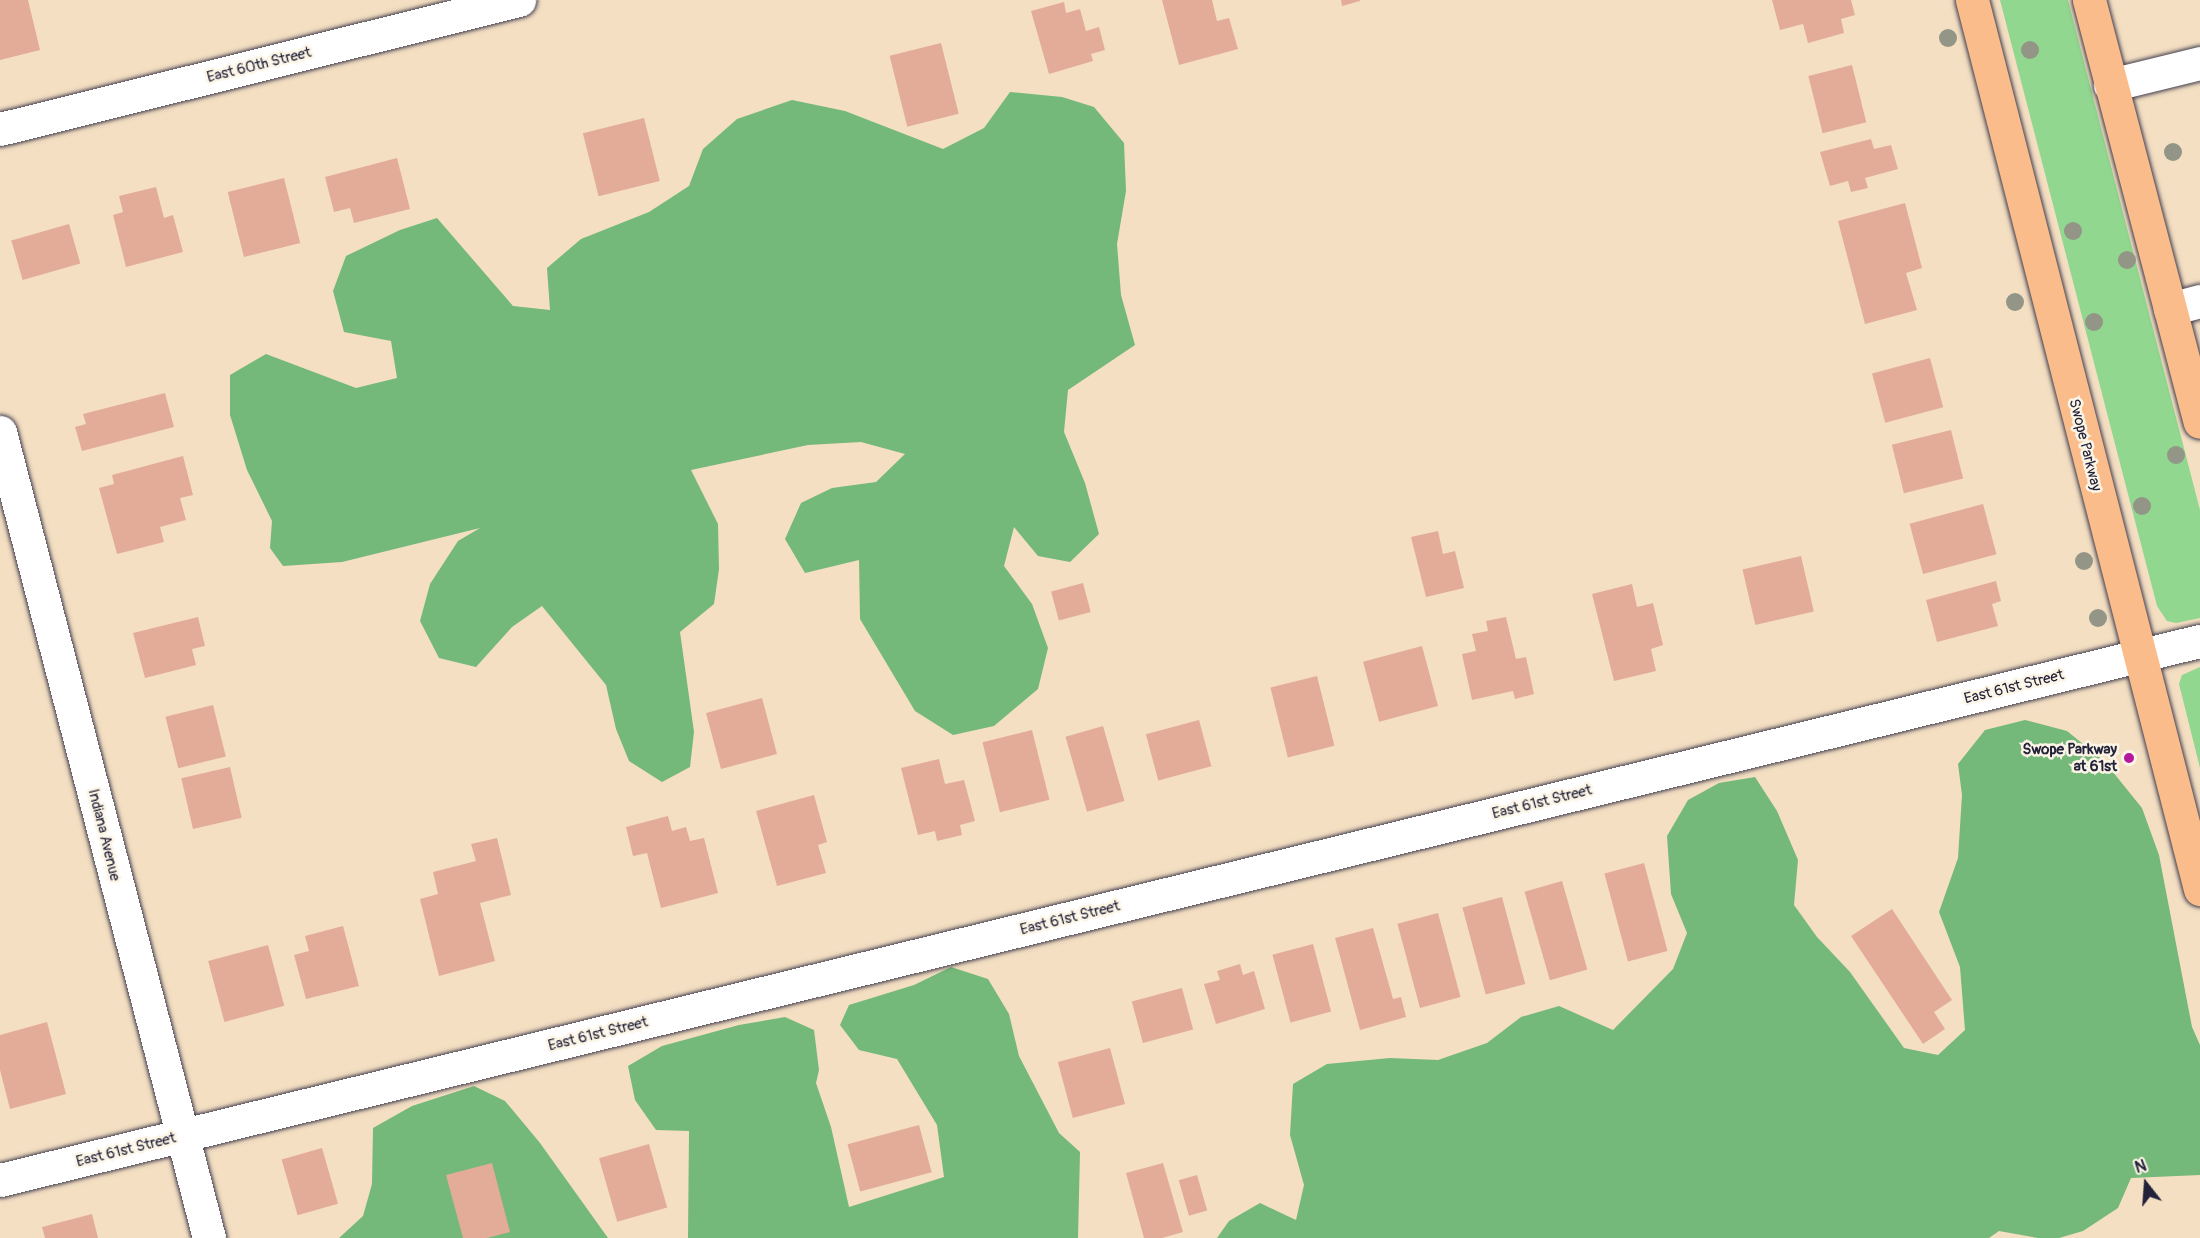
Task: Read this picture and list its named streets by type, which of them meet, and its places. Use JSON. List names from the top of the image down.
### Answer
{
  "streets": {
    "main road": ["Swope Parkway"],
    "street": ["East 60th Street", "East 61st Street", "Indiana Avenue"]
  },
  "crossings": [
    ["Swope Parkway", "East 61st Street"],
    ["East 61st Street", "Indiana Avenue"]
  ],
  "places": ["Swope Parkway at 61st"],
  "north": "top"
}
